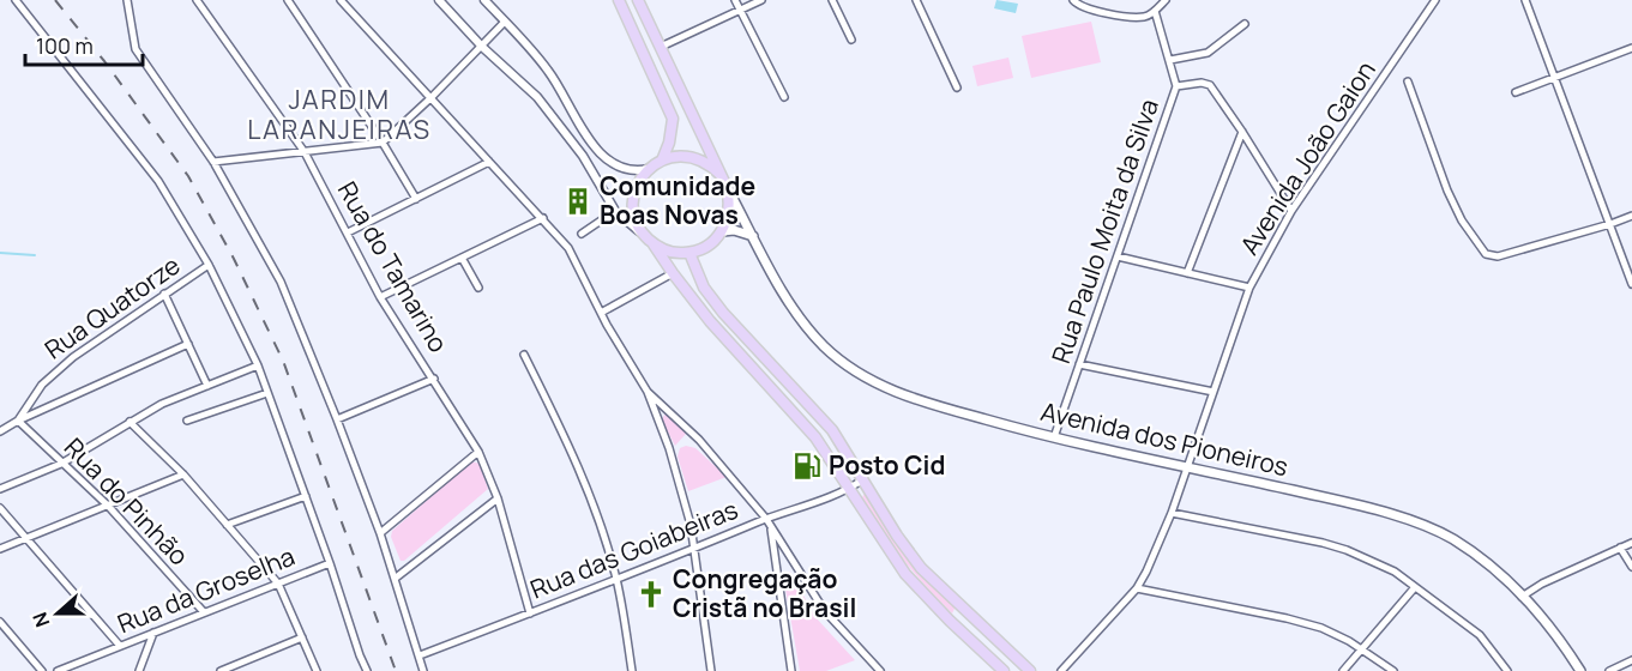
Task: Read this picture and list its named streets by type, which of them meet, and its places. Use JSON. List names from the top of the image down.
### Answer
{
  "streets": {
    "main road": ["Avenida dos Pioneiros"],
    "street": [
      "Avenida João Gaion",
      "Rua Paulo Moita da Silva",
      "Rua do Tamarino",
      "Rua Quatorze",
      "Rua do Pinhão",
      "Rua das Goiabeiras",
      "Rua da Groselha"
    ]
  },
  "crossings": [
    ["Avenida João Gaion", "Avenida dos Pioneiros"],
    ["Rua Paulo Moita da Silva", "Avenida dos Pioneiros"],
    ["Rua do Tamarino", "Rua das Goiabeiras"],
    ["Rua Quatorze", "Rua do Pinhão"],
    ["Rua do Pinhão", "Rua da Groselha"]
  ],
  "districts": ["JARDIM LARANJEIRAS"],
  "places": {
    "building": ["Comunidade Boas Novas"],
    "fuel station": ["Posto Cid"],
    "church": ["Congregação Cristã no Brasil"]
  },
  "scale_bar": "100 m",
  "north": "left"
}
